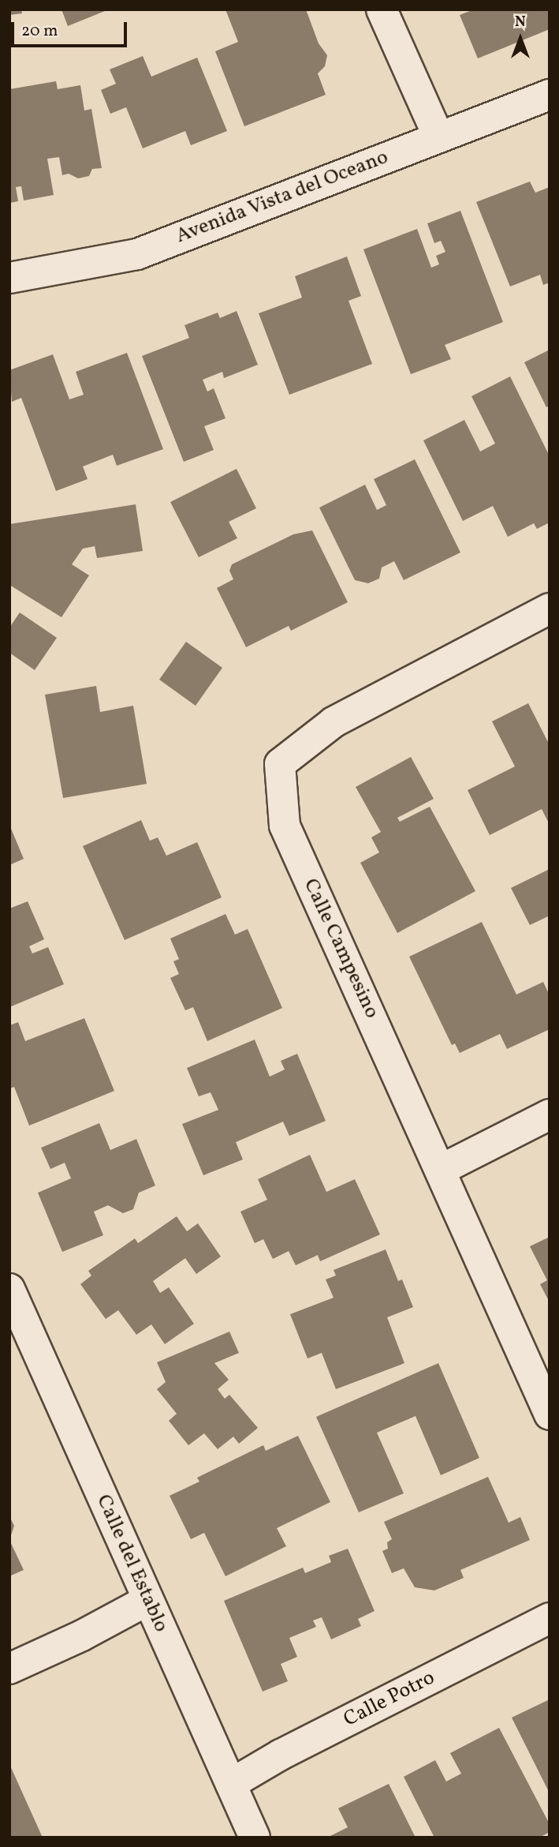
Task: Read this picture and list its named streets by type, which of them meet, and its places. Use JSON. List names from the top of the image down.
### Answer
{
  "streets": {
    "street": [
      "Avenida Vista del Oceano",
      "Calle Campesino",
      "Calle del Establo",
      "Calle Potro"
    ]
  },
  "crossings": [
    ["Calle del Establo", "Calle Potro"]
  ],
  "scale_bar": "20 m",
  "north": "top"
}
